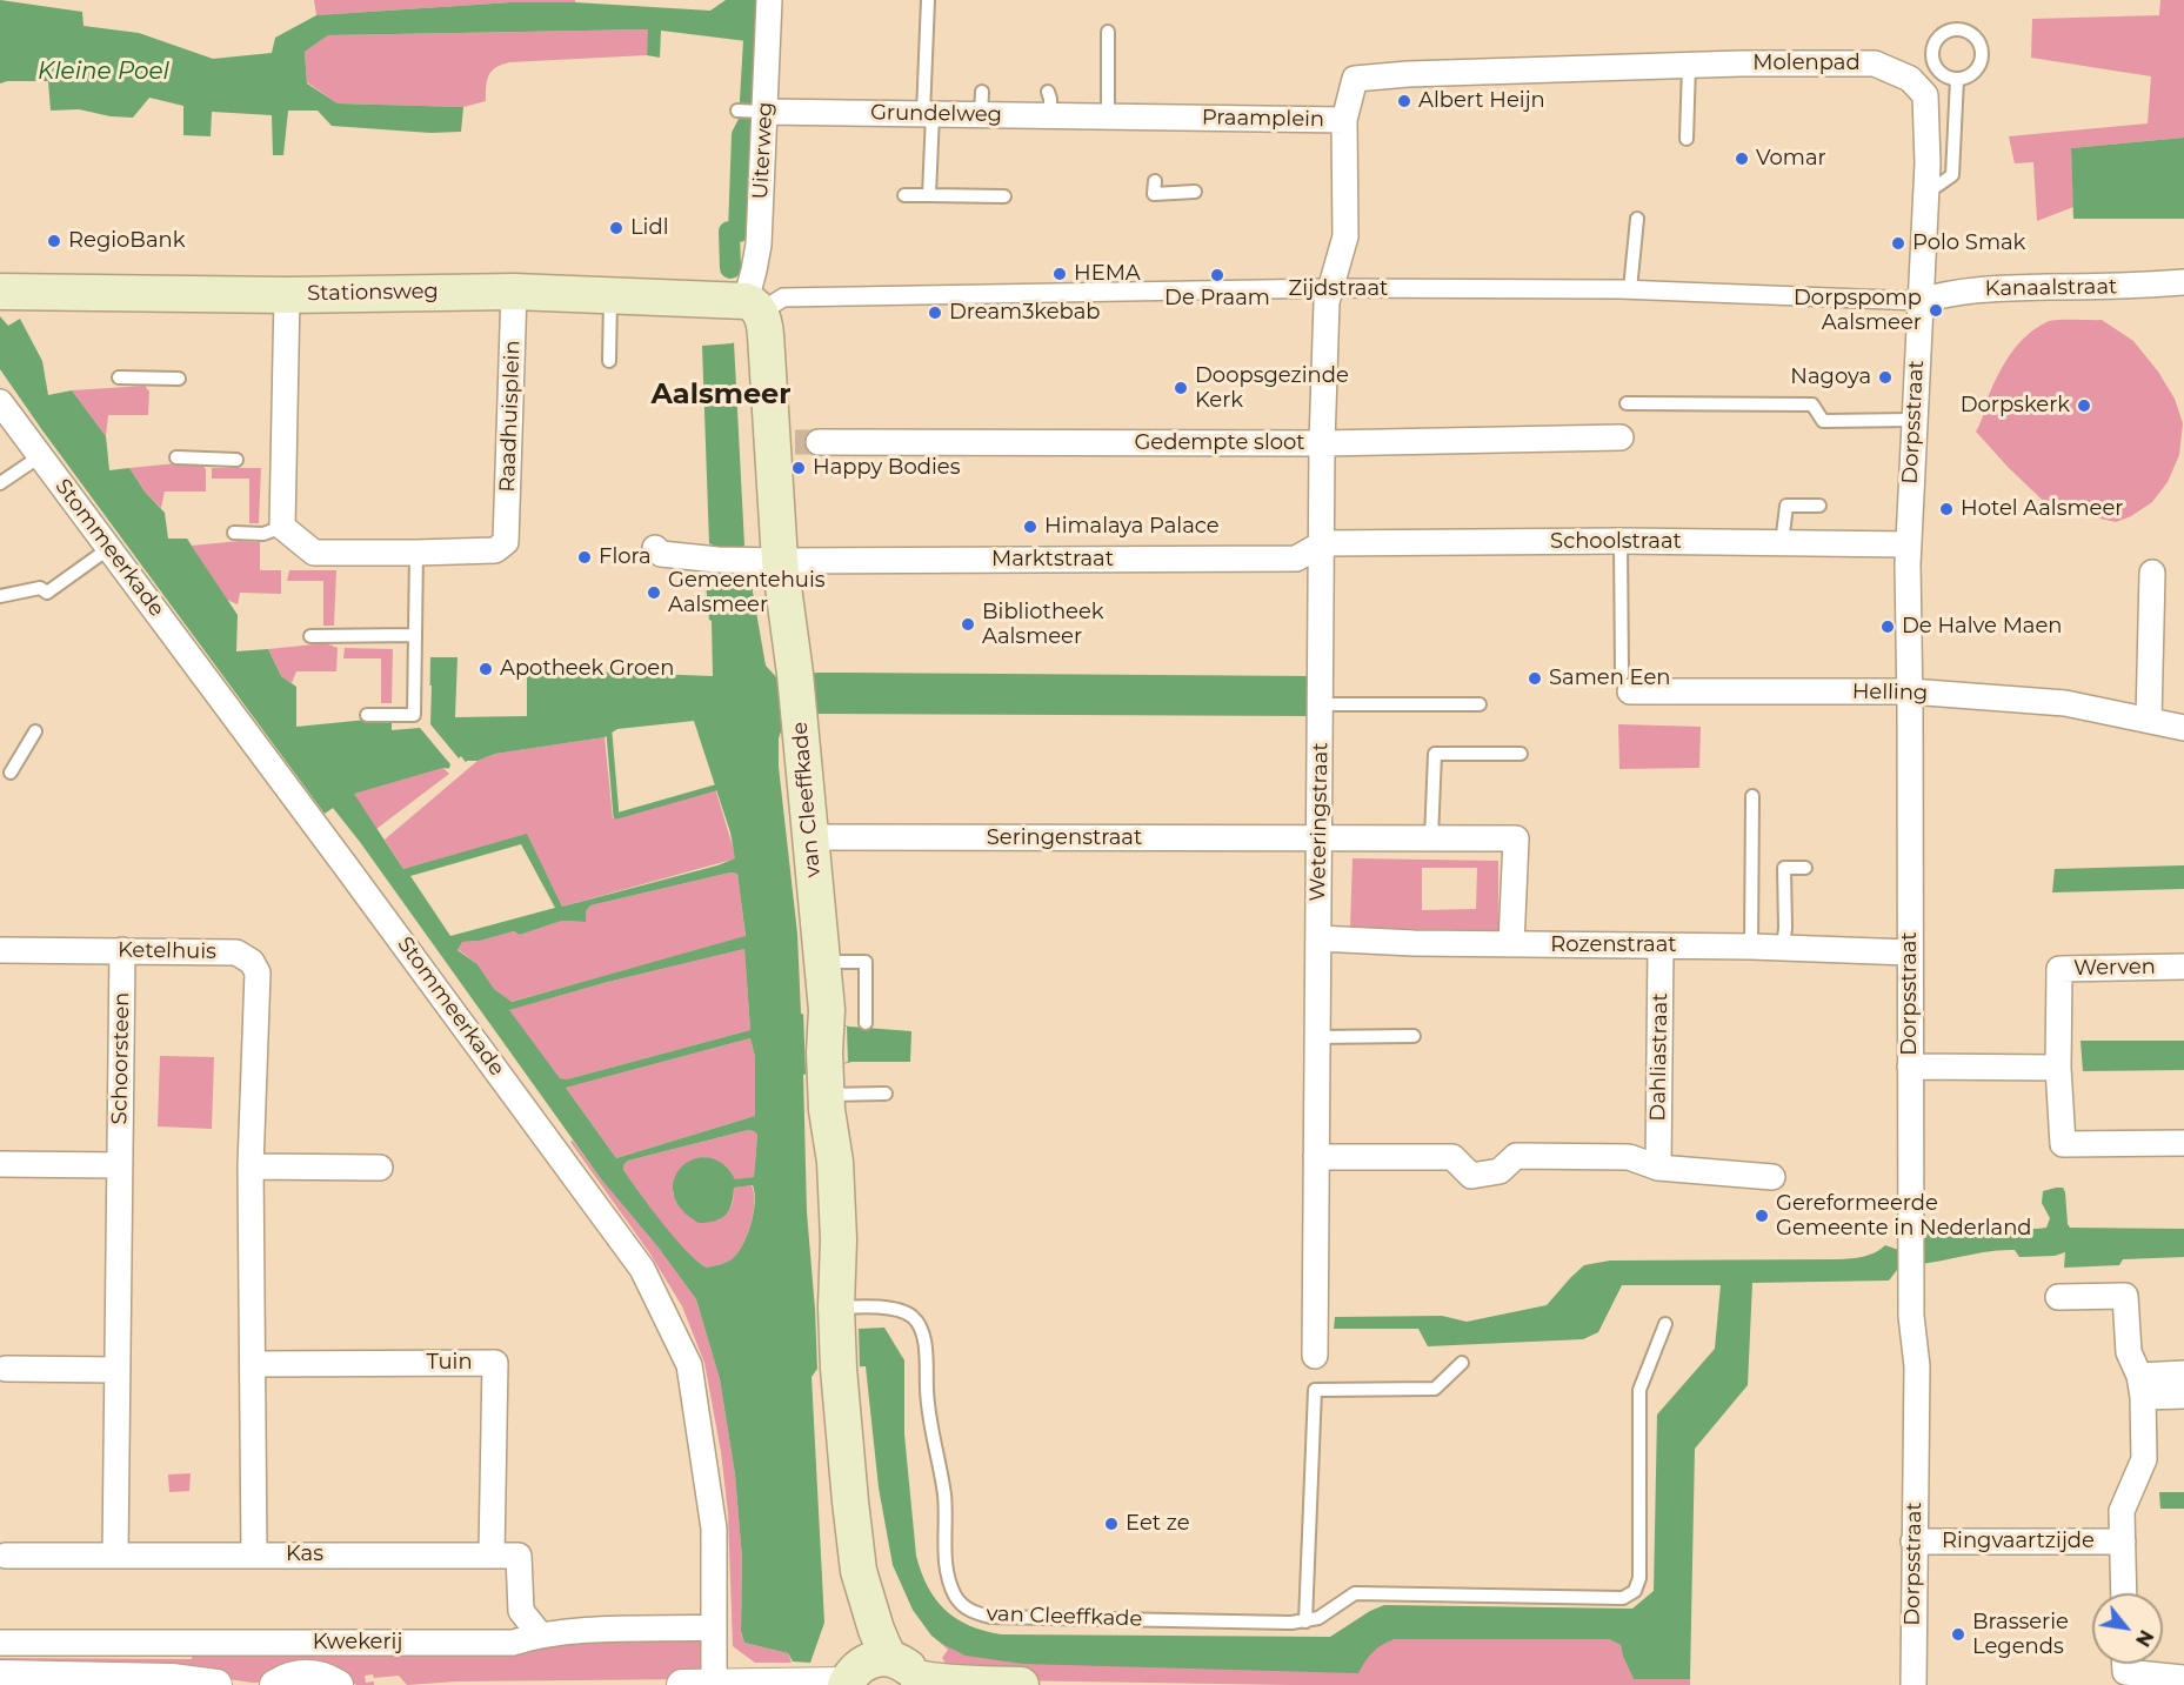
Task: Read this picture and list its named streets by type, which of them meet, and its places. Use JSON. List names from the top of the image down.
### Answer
{
  "streets": {
    "main road": ["Stationsweg", "van Cleeffkade"],
    "street": [
      "Molenpad",
      "Grundelweg",
      "Praamplein",
      "Uiterweg",
      "Kanaalstraat",
      "Zijdstraat",
      "Raadhuisplein",
      "Dorpsstraat",
      "Gedempte sloot",
      "Schoolstraat",
      "Stommeerkade",
      "Marktstraat",
      "Helling",
      "Weteringstraat",
      "Seringenstraat",
      "Rozenstraat",
      "Ketelhuis",
      "Werven",
      "Dahliastraat",
      "Schoorsteen",
      "Tuin",
      "Ringvaartzijde",
      "Kas",
      "Kwekerij"
    ]
  },
  "crossings": [
    ["Molenpad", "Praamplein"],
    ["Molenpad", "Kanaalstraat"],
    ["Molenpad", "Zijdstraat"],
    ["Molenpad", "Dorpsstraat"],
    ["Grundelweg", "Praamplein"],
    ["Grundelweg", "Uiterweg"],
    ["Praamplein", "Weteringstraat"],
    ["Uiterweg", "Zijdstraat"],
    ["Uiterweg", "Stationsweg"],
    ["Uiterweg", "van Cleeffkade"],
    ["Kanaalstraat", "Zijdstraat"],
    ["Kanaalstraat", "Dorpsstraat"],
    ["Zijdstraat", "Stationsweg"],
    ["Zijdstraat", "Dorpsstraat"],
    ["Zijdstraat", "van Cleeffkade"],
    ["Zijdstraat", "Weteringstraat"],
    ["Stationsweg", "Raadhuisplein"],
    ["Stationsweg", "van Cleeffkade"],
    ["Dorpsstraat", "Schoolstraat"],
    ["Dorpsstraat", "Helling"],
    ["Dorpsstraat", "Rozenstraat"],
    ["Dorpsstraat", "Ringvaartzijde"],
    ["Gedempte sloot", "van Cleeffkade"],
    ["Gedempte sloot", "Weteringstraat"],
    ["Schoolstraat", "Marktstraat"],
    ["Schoolstraat", "Weteringstraat"],
    ["Stommeerkade", "Kwekerij"],
    ["Marktstraat", "van Cleeffkade"],
    ["Marktstraat", "Weteringstraat"],
    ["van Cleeffkade", "Seringenstraat"],
    ["Weteringstraat", "Seringenstraat"],
    ["Weteringstraat", "Rozenstraat"],
    ["Seringenstraat", "Rozenstraat"],
    ["Rozenstraat", "Dahliastraat"],
    ["Ketelhuis", "Schoorsteen"],
    ["Ketelhuis", "Tuin"],
    ["Ketelhuis", "Kas"],
    ["Schoorsteen", "Kas"],
    ["Tuin", "Kas"],
    ["Kas", "Kwekerij"]
  ],
  "districts": ["Aalsmeer"],
  "water": ["Kleine Poel"],
  "places": [
    "Albert Heijn",
    "Vomar",
    "Lidl",
    "RegioBank",
    "Polo Smak",
    "HEMA",
    "De Praam",
    "Dorpspomp Aalsmeer",
    "Dream3kebab",
    "Nagoya",
    "Doopsgezinde Kerk",
    "Dorpskerk",
    "Happy Bodies",
    "Hotel Aalsmeer",
    "Himalaya Palace",
    "Flora",
    "Gemeentehuis Aalsmeer",
    "Bibliotheek Aalsmeer",
    "De Halve Maen",
    "Apotheek Groen",
    "Samen Een",
    "Gereformeerde Gemeente in Nederland",
    "Eet ze",
    "Brasserie Legends"
  ],
  "north": "bottom right"
}
